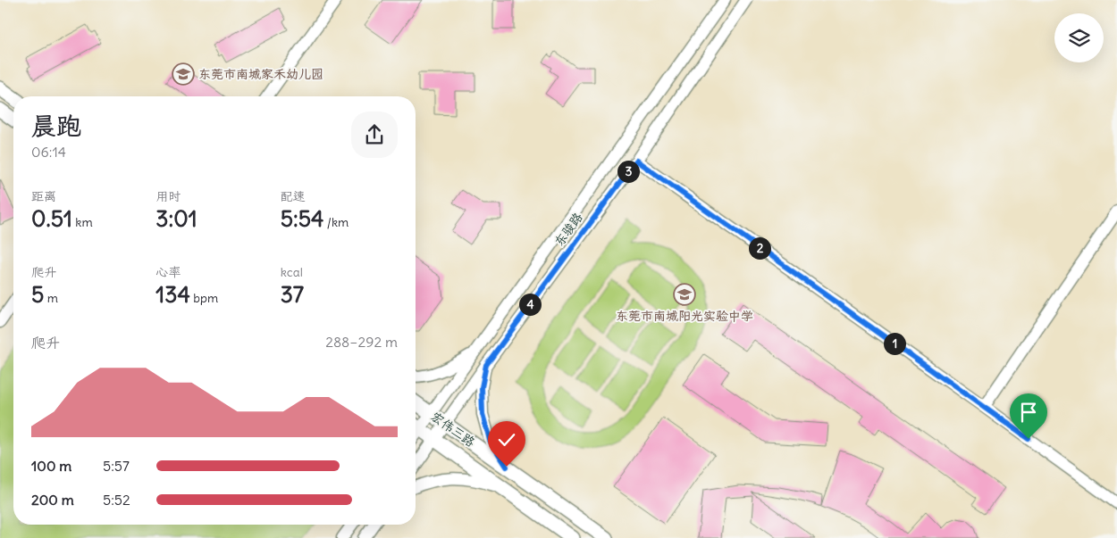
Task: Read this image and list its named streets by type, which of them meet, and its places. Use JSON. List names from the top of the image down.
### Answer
{
  "streets": {
    "main road": ["宏伟三路"],
    "street": ["东骏路"]
  },
  "crossings": [
    ["东骏路", "宏伟三路"]
  ],
  "places": {
    "school or university": ["东莞市南城家禾幼儿园", "东莞市南城阳光实验中学"]
  },
  "page": {
    "heading": ["晨跑", "06:14"],
    "pins": [
      "3",
      "2",
      "4",
      "1"
    ],
    "stats": [
      ["距离", "0.51 km"],
      ["用时", "3:01"],
      ["配速", "5:54 /km"],
      ["爬升", "5 m"],
      ["心率", "134 bpm"],
      ["kcal", "37"]
    ],
    "chart": ["爬升", "288–292 m"],
    "list": [
      {
        "name": "100 m",
        "note": "5:57"
      },
      {
        "name": "200 m",
        "note": "5:52"
      }
    ]
  }
}
